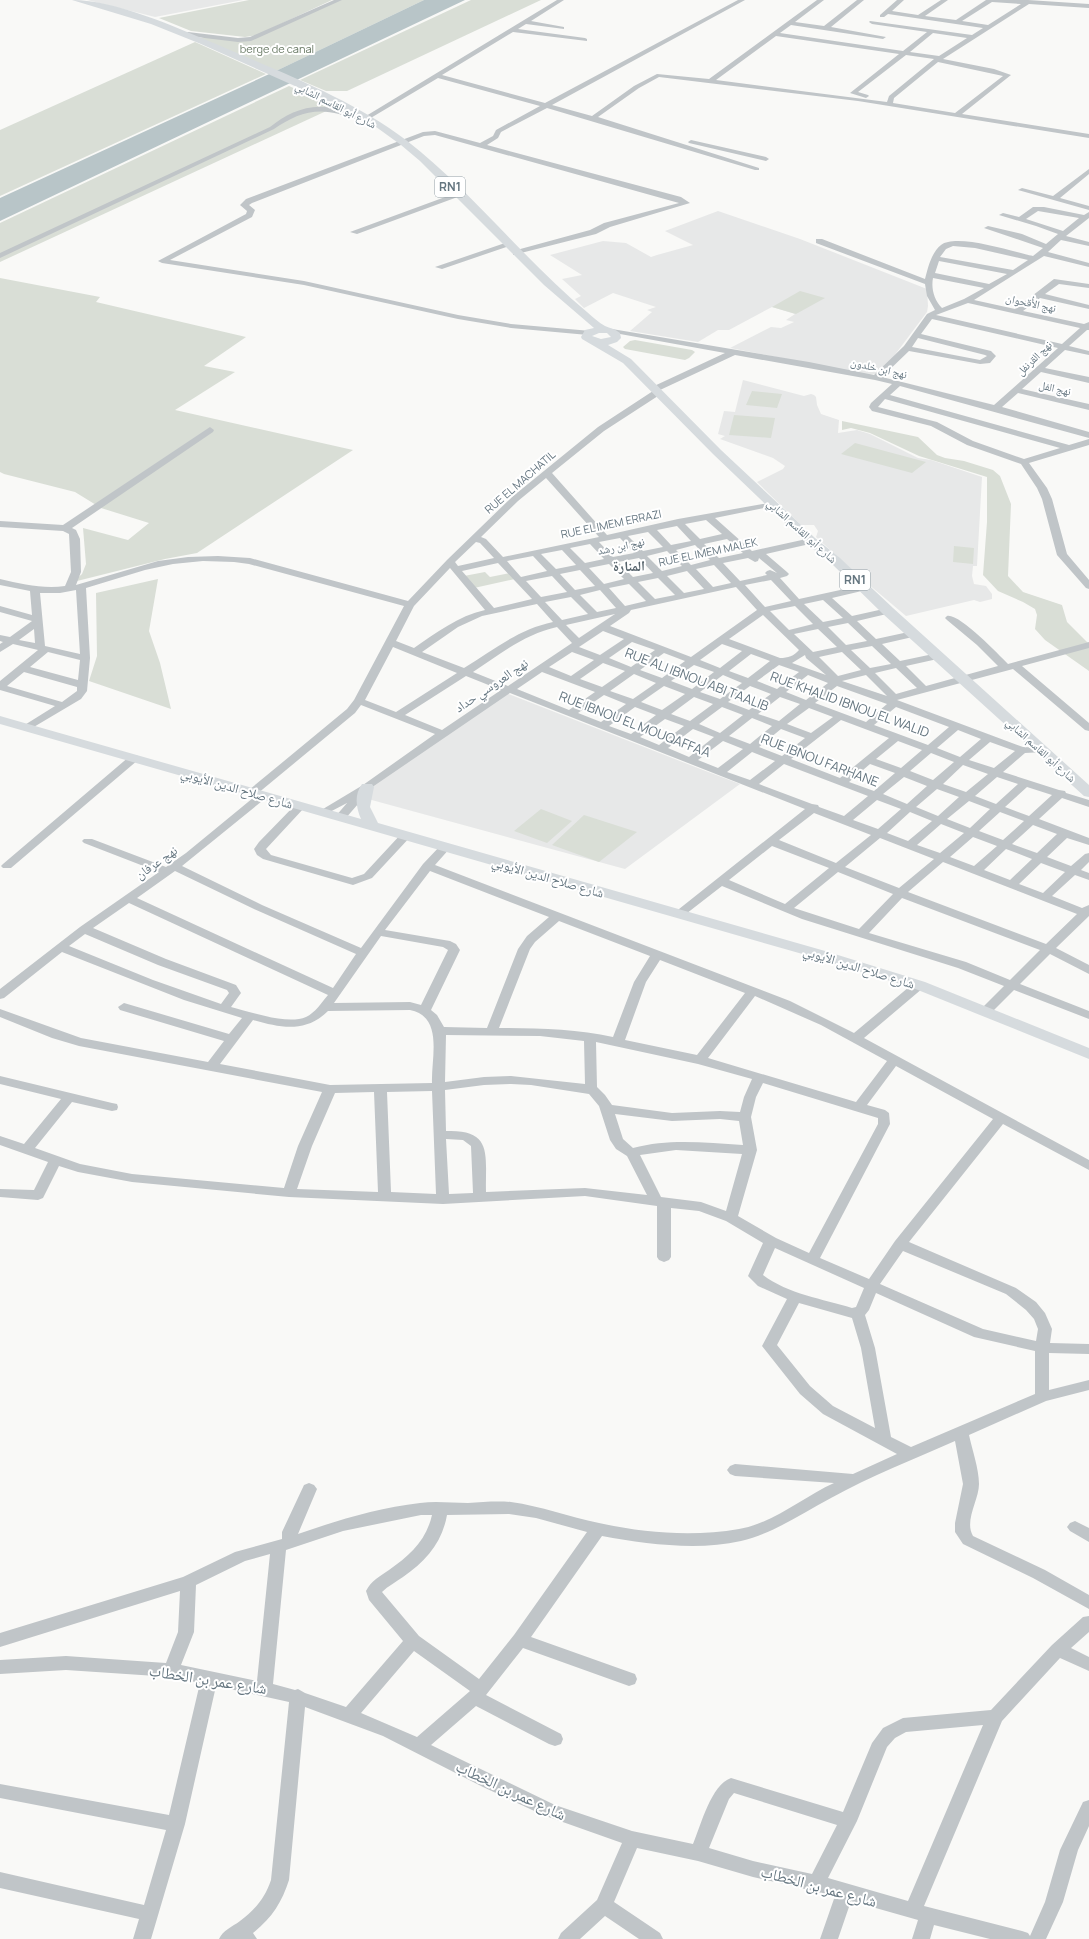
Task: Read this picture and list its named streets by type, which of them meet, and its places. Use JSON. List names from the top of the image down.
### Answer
{
  "streets": {
    "main road": ["شارع أبو القاسم الشابي", "RN1", "شارع صلاح الدين الأيوبي"],
    "street": [
      "نهج الأُقحوان",
      "نهج القرنفل",
      "نهج ابن خلدون",
      "نهج الفل",
      "RUE EL MACHATIL",
      "RUE EL IMEM ERRAZI",
      "نهج ابن رشد",
      "RUE EL IMEM MALEK",
      "RUE ALI IBNOU ABI TAALIB",
      "نهج العروسي حداد",
      "RUE KHALID IBNOU EL WALID",
      "RUE IBNOU EL MOUQAFFAA",
      "RUE IBNOU FARHANE",
      "نهج عرفان",
      "شارع عمر بن الخطاب"
    ]
  },
  "crossings": [
    ["شارع أبو القاسم الشابي", "نهج ابن خلدون"],
    ["شارع أبو القاسم الشابي", "RUE EL MACHATIL"],
    ["شارع أبو القاسم الشابي", "RUE EL IMEM ERRAZI"],
    ["شارع أبو القاسم الشابي", "RUE EL IMEM MALEK"],
    ["نهج الأُقحوان", "نهج القرنفل"],
    ["نهج القرنفل", "نهج ابن خلدون"],
    ["نهج القرنفل", "نهج الفل"],
    ["نهج ابن خلدون", "RUE EL MACHATIL"],
    ["RUE EL MACHATIL", "RUE EL IMEM ERRAZI"],
    ["RUE EL MACHATIL", "RUE IBNOU EL MOUQAFFAA"],
    ["RUE EL MACHATIL", "نهج عرفان"],
    ["RUE EL IMEM MALEK", "RUE IBNOU EL MOUQAFFAA"],
    ["RUE ALI IBNOU ABI TAALIB", "نهج العروسي حداد"],
    ["نهج العروسي حداد", "RUE KHALID IBNOU EL WALID"],
    ["نهج العروسي حداد", "RUE IBNOU EL MOUQAFFAA"],
    ["نهج العروسي حداد", "RUE IBNOU FARHANE"],
    ["شارع صلاح الدين الأيوبي", "نهج عرفان"]
  ],
  "districts": ["المنارة"],
  "parks": ["berge de canal"]
}
